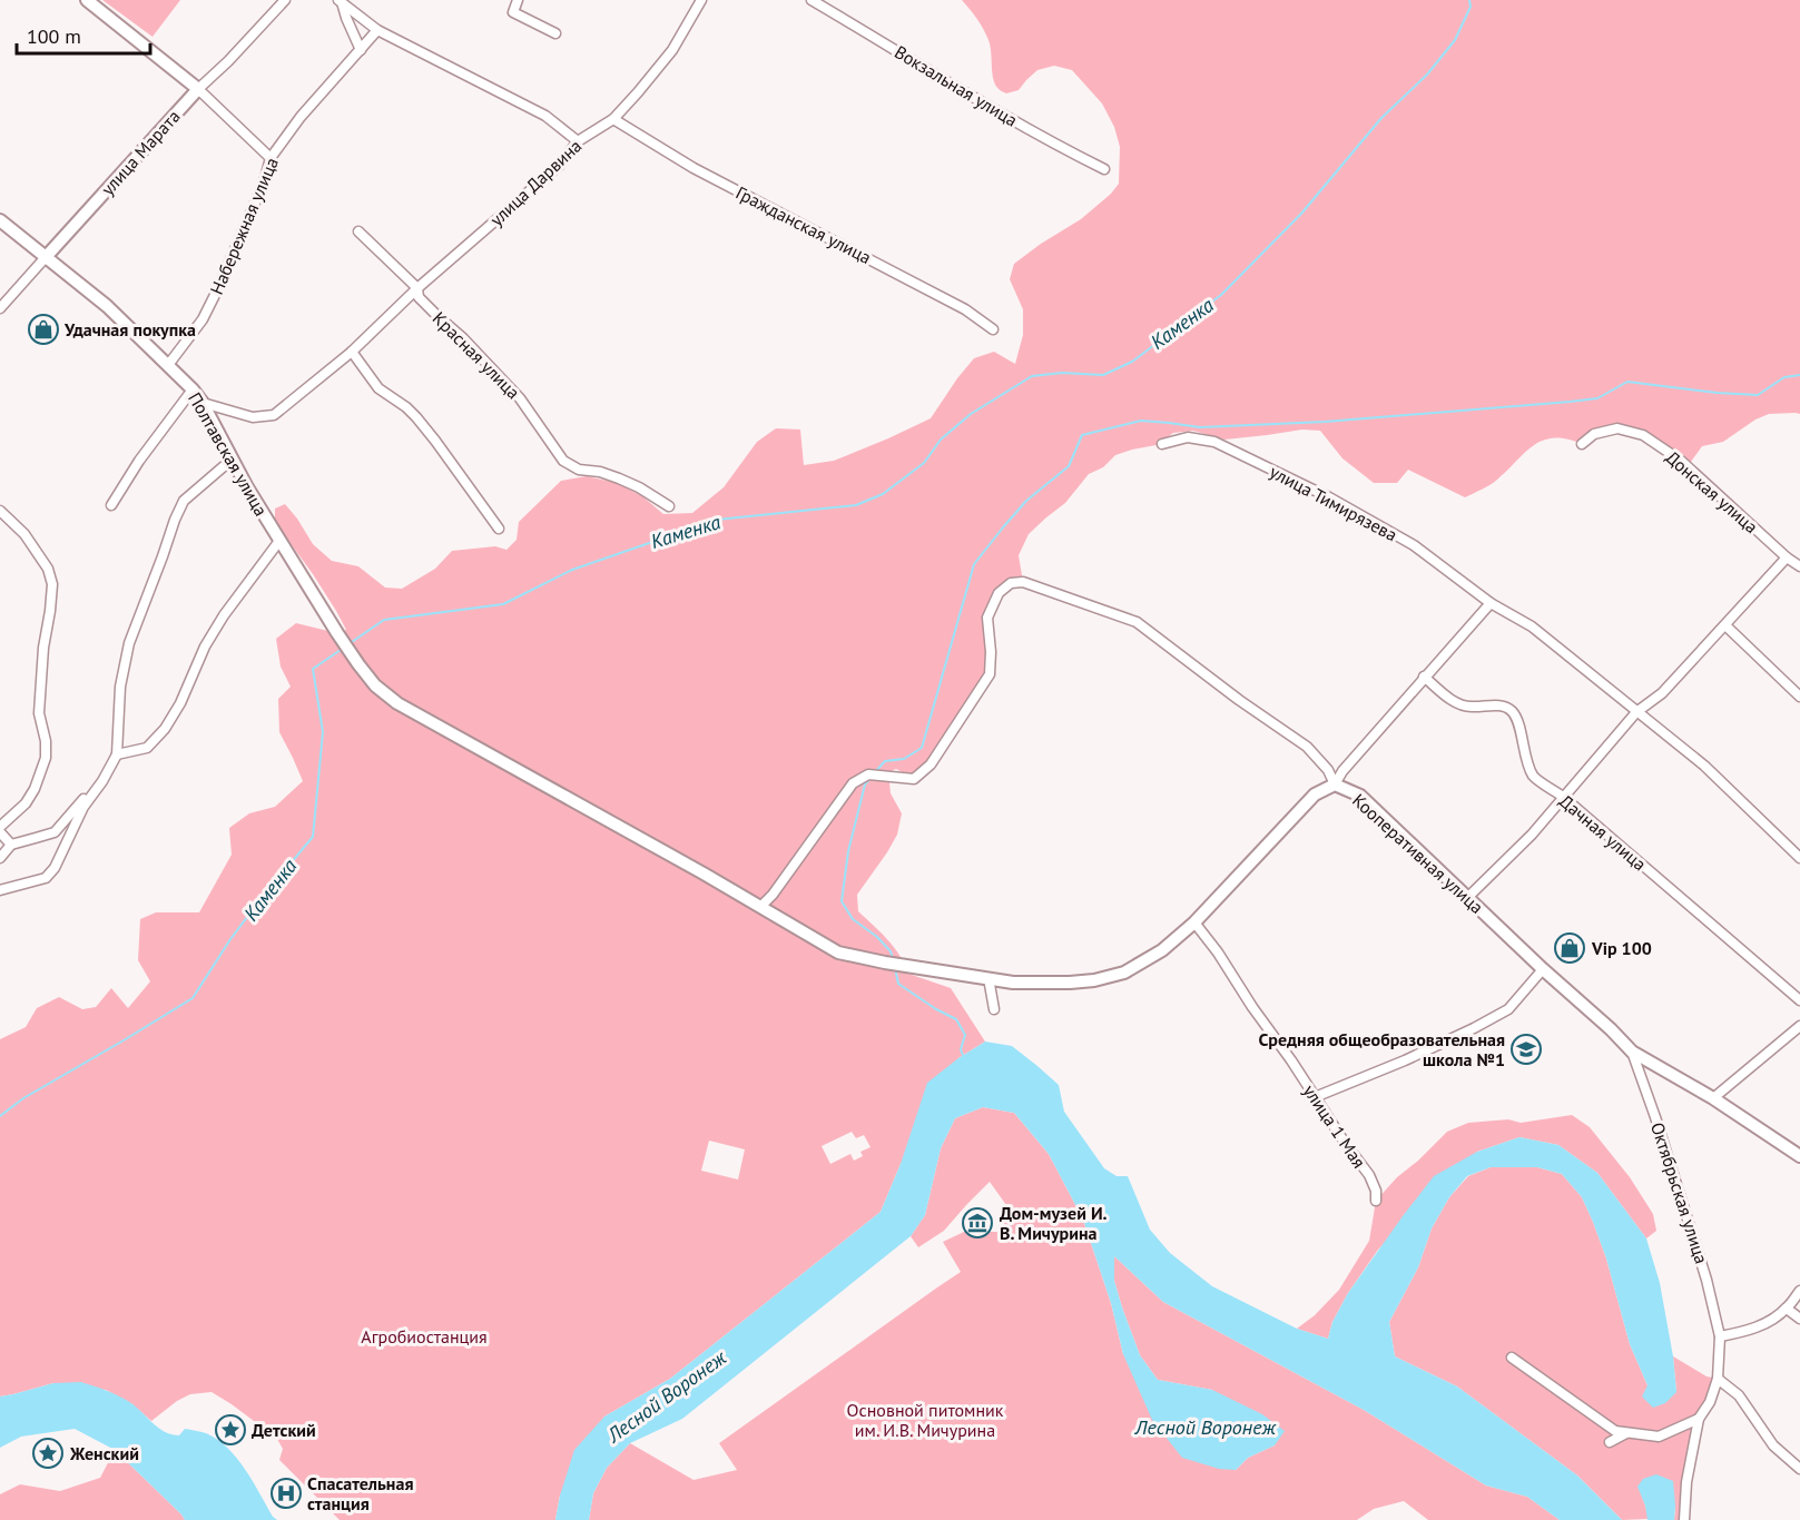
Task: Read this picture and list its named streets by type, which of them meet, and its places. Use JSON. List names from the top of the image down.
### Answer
{
  "streets": {
    "street": [
      "Вокзальная улица",
      "улица Марата",
      "улица Дарвина",
      "Гражданская улица",
      "Набережная улица",
      "Красная улица",
      "Полтавская улица",
      "Донская улица",
      "улица Тимирязева",
      "Дачная улица",
      "Кооперативная улица",
      "улица 1 Мая",
      "Октябрьская улица"
    ]
  },
  "crossings": [
    ["улица Марата", "Полтавская улица"],
    ["улица Дарвина", "Гражданская улица"],
    ["улица Дарвина", "Красная улица"],
    ["улица Дарвина", "Полтавская улица"],
    ["Набережная улица", "Полтавская улица"],
    ["Полтавская улица", "Кооперативная улица"],
    ["Кооперативная улица", "Октябрьская улица"]
  ],
  "water": ["Каменка", "Лесной Воронеж"],
  "parks": ["Агробиостанция", "Основной питомник им. И.В. Мичурина"],
  "places": {
    "shop": ["Удачная покупка", "Vip 100"],
    "school or university": ["Средняя общеобразовательная школа №1"],
    "museum": ["Дом-музей И. В. Мичурина"],
    "place": ["Детский", "Женский"],
    "hospital": ["Спасательная станция"]
  },
  "scale_bar": "100 m"
}
